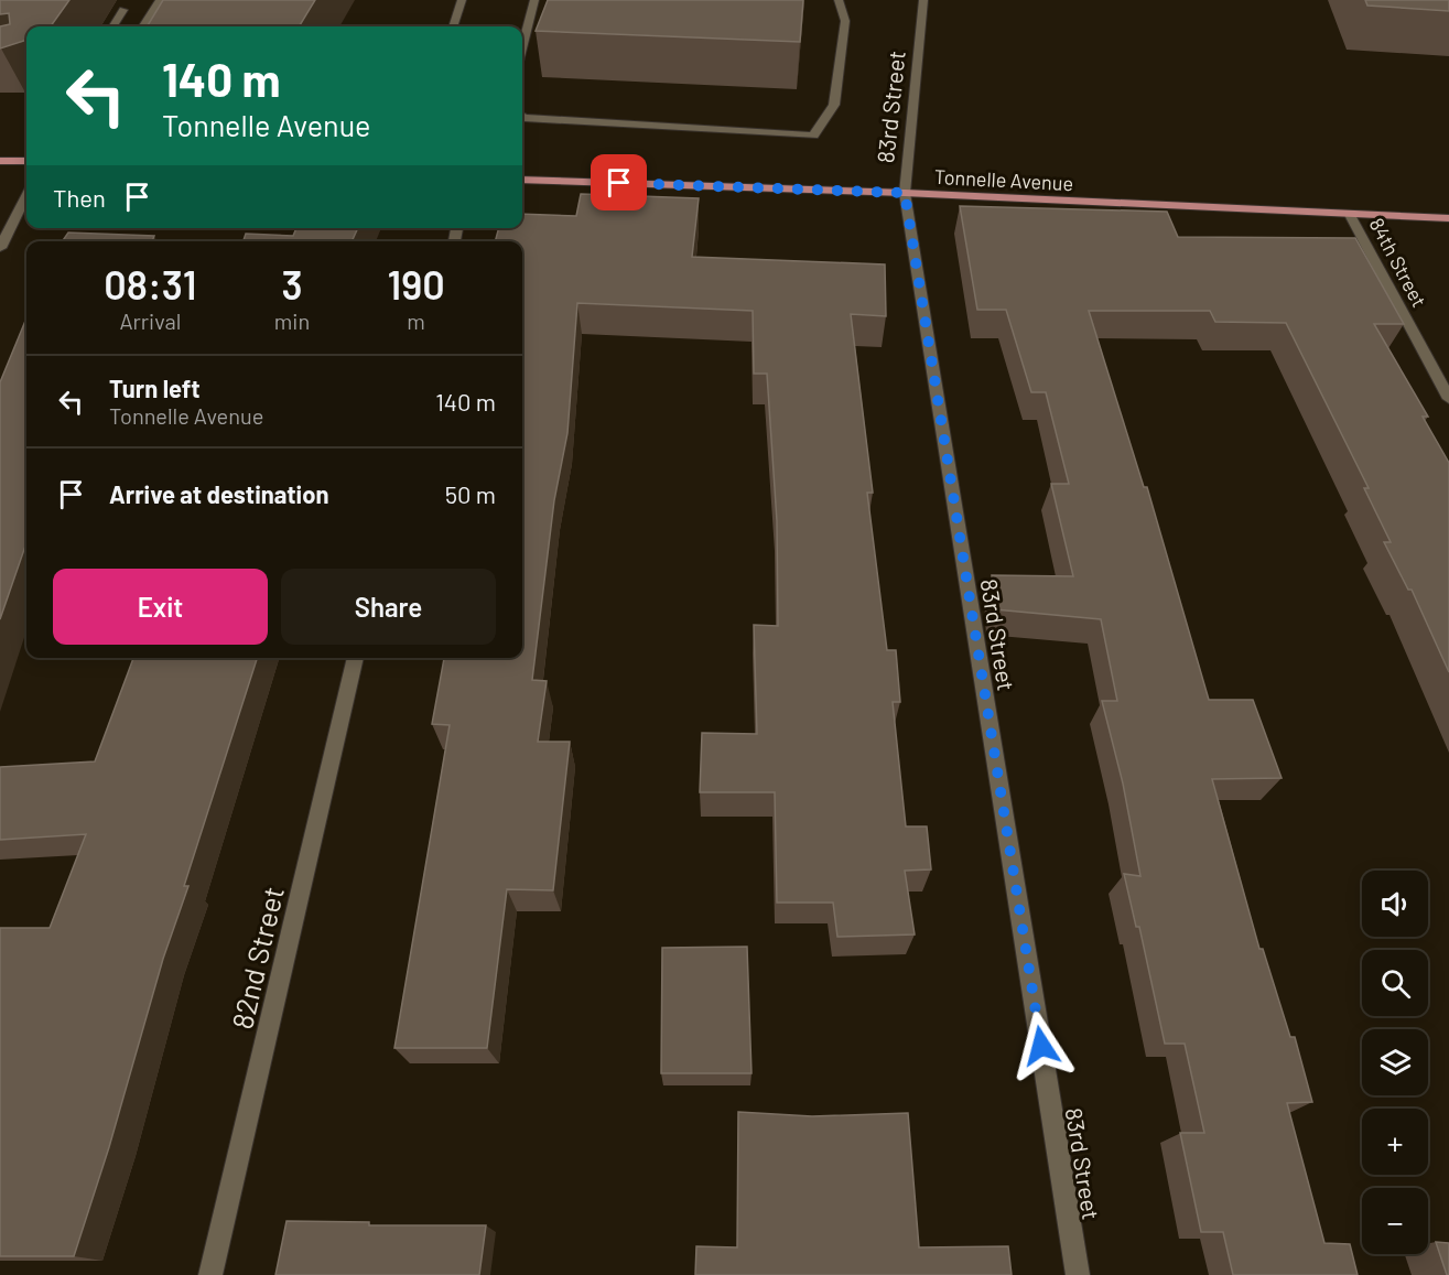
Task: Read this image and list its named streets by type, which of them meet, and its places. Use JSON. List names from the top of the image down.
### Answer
{
  "streets": {
    "main road": ["Tonnelle Avenue"],
    "street": ["83rd Street", "84th Street", "82nd Street"]
  },
  "crossings": [
    ["83rd Street", "Tonnelle Avenue"],
    ["Tonnelle Avenue", "84th Street"]
  ],
  "page": {
    "turn": ["140 m", "Tonnelle Avenue"],
    "then": "Then",
    "eta": [
      "08:31",
      "Arrival",
      "3",
      "min",
      "190",
      "m"
    ],
    "list": [
      {
        "name": "Turn left",
        "note": "Tonnelle Avenue",
        "value": "140 m"
      },
      {
        "name": "Arrive at destination",
        "value": "50 m"
      }
    ],
    "buttons": ["Exit", "Share"],
    "map_buttons": ["+", "−"]
  }
}
